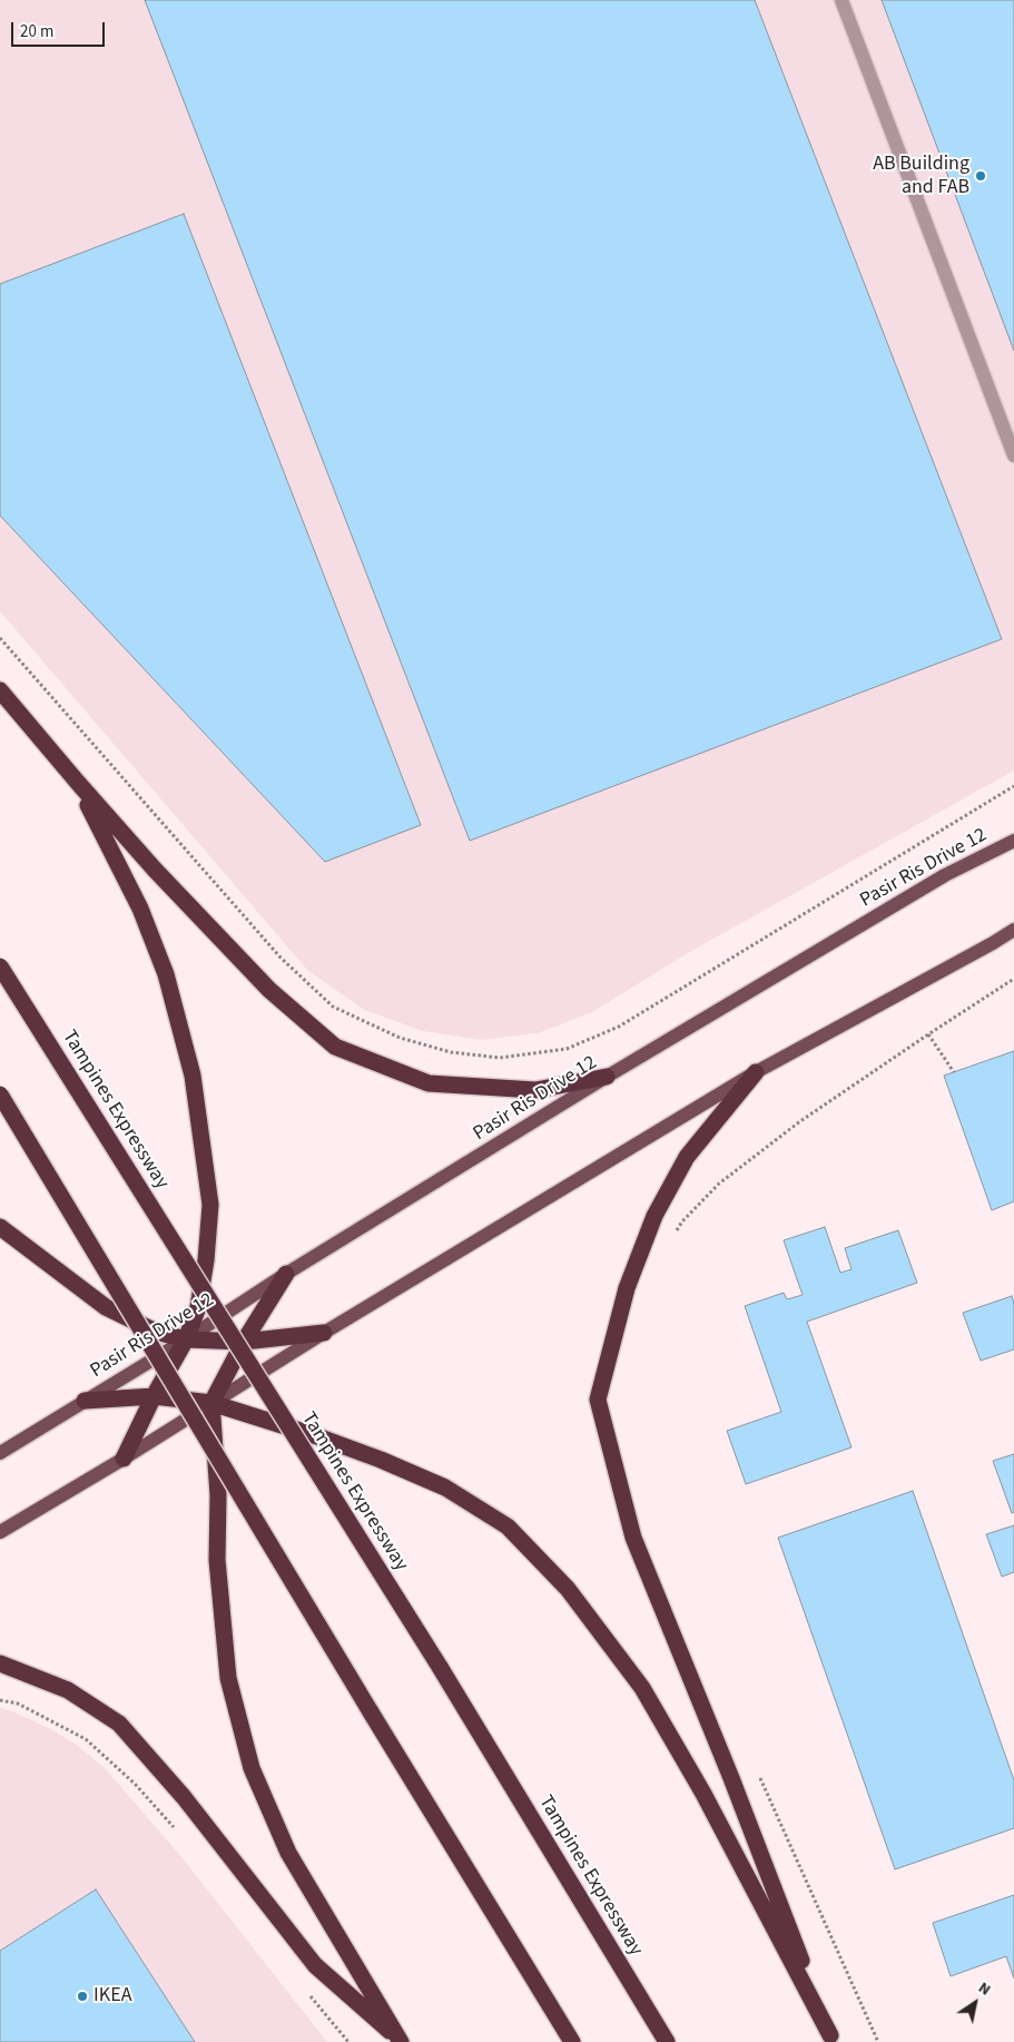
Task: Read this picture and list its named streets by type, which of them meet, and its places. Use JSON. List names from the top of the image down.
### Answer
{
  "streets": {
    "highway": ["Tampines Expressway"],
    "main road": ["Pasir Ris Drive 12"]
  },
  "places": ["AB Building and FAB", "IKEA"],
  "scale_bar": "20 m",
  "north": "top right"
}
